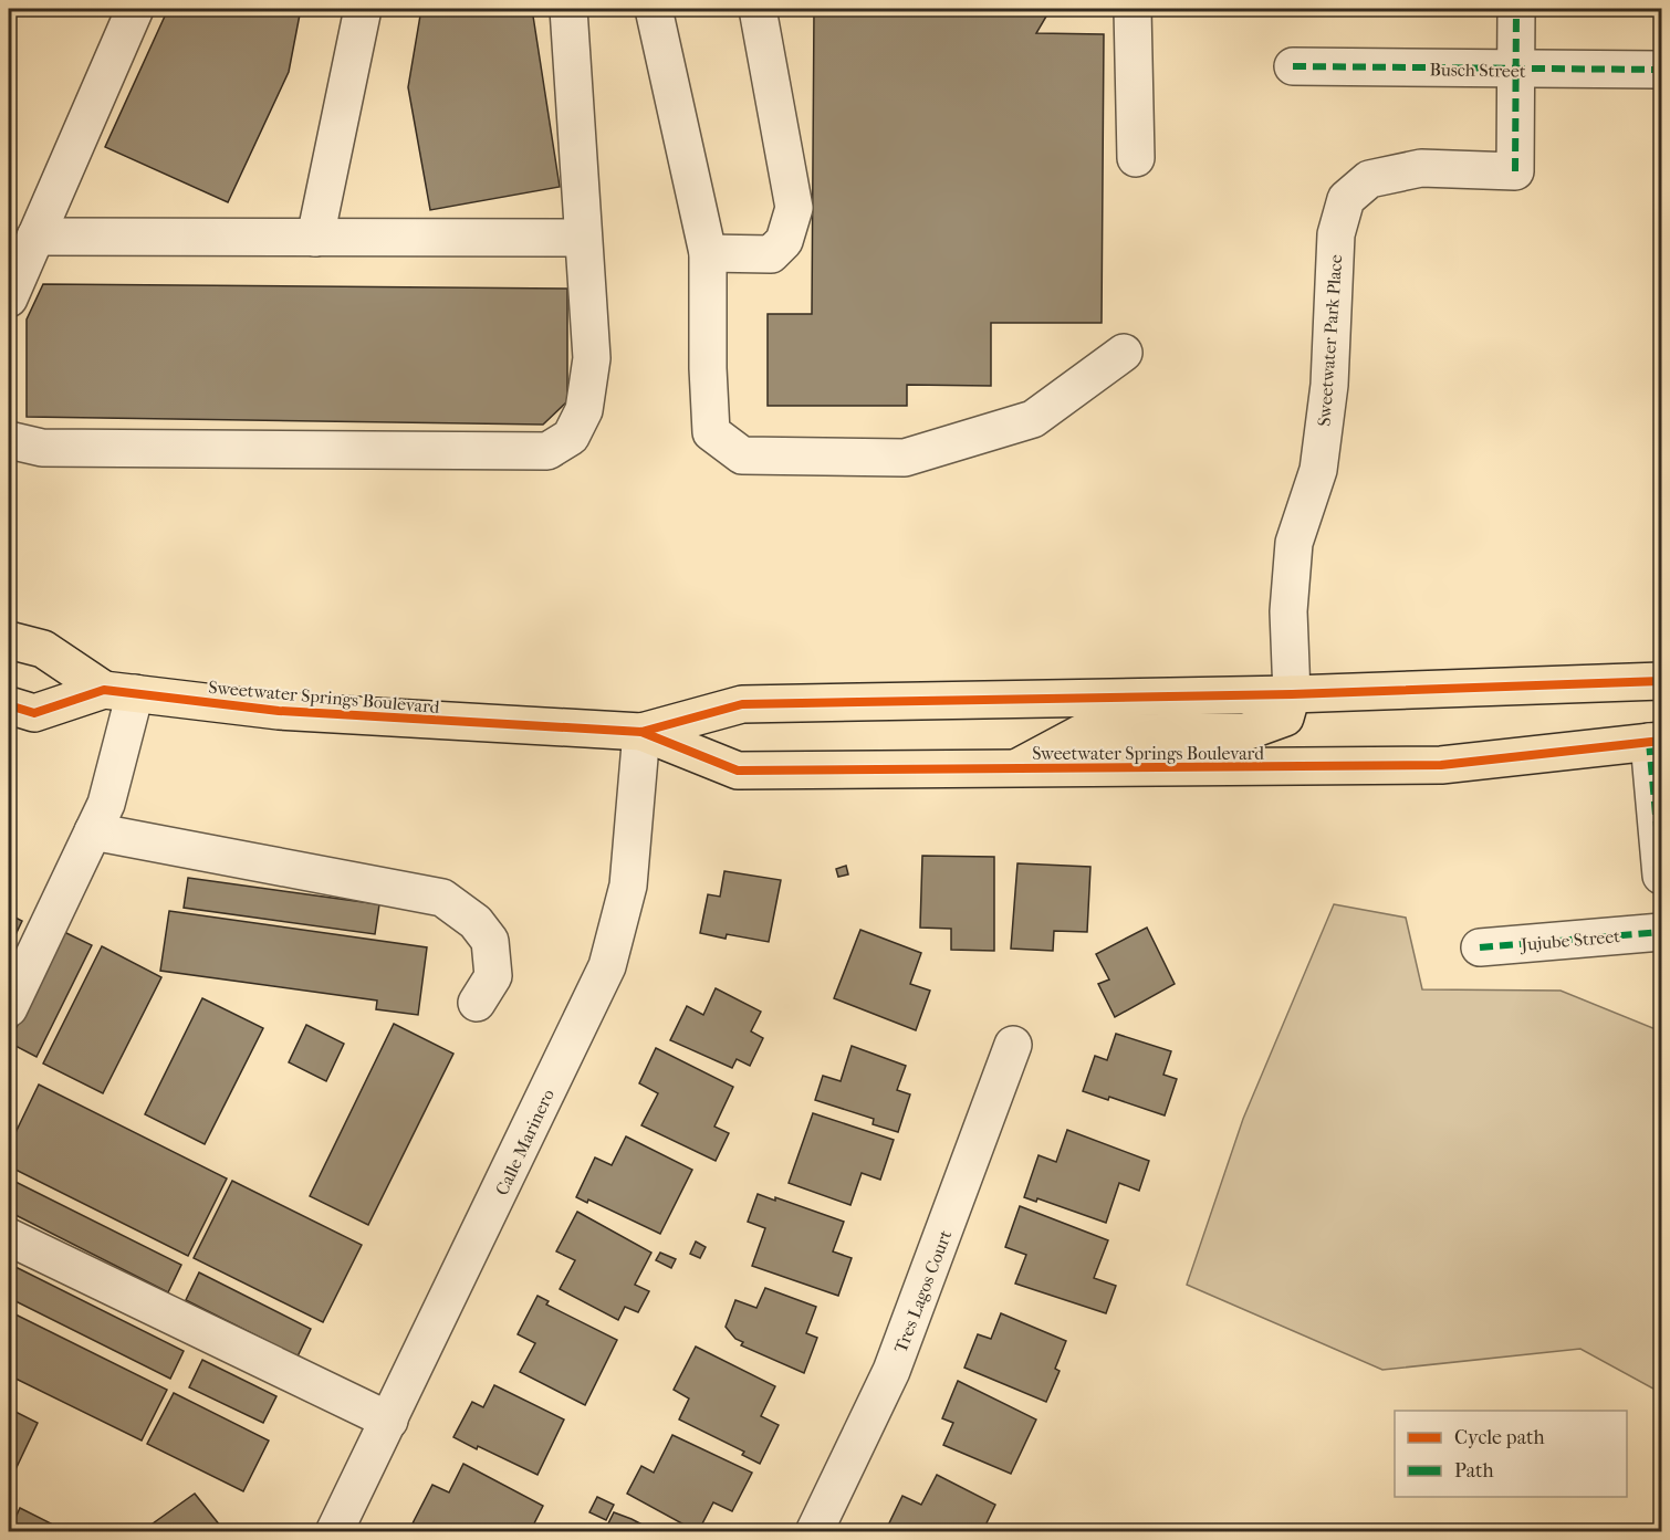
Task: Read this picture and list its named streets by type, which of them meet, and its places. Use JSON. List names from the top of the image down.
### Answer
{
  "streets": {
    "main road": ["Sweetwater Springs Boulevard"],
    "street": [
      "Busch Street",
      "Sweetwater Park Place",
      "Jujube Street",
      "Calle Marinero",
      "Tres Lagos Court"
    ]
  },
  "crossings": [
    ["Busch Street", "Sweetwater Park Place"],
    ["Sweetwater Park Place", "Sweetwater Springs Boulevard"],
    ["Sweetwater Springs Boulevard", "Calle Marinero"]
  ],
  "legend": ["Cycle path", "Path"]
}
